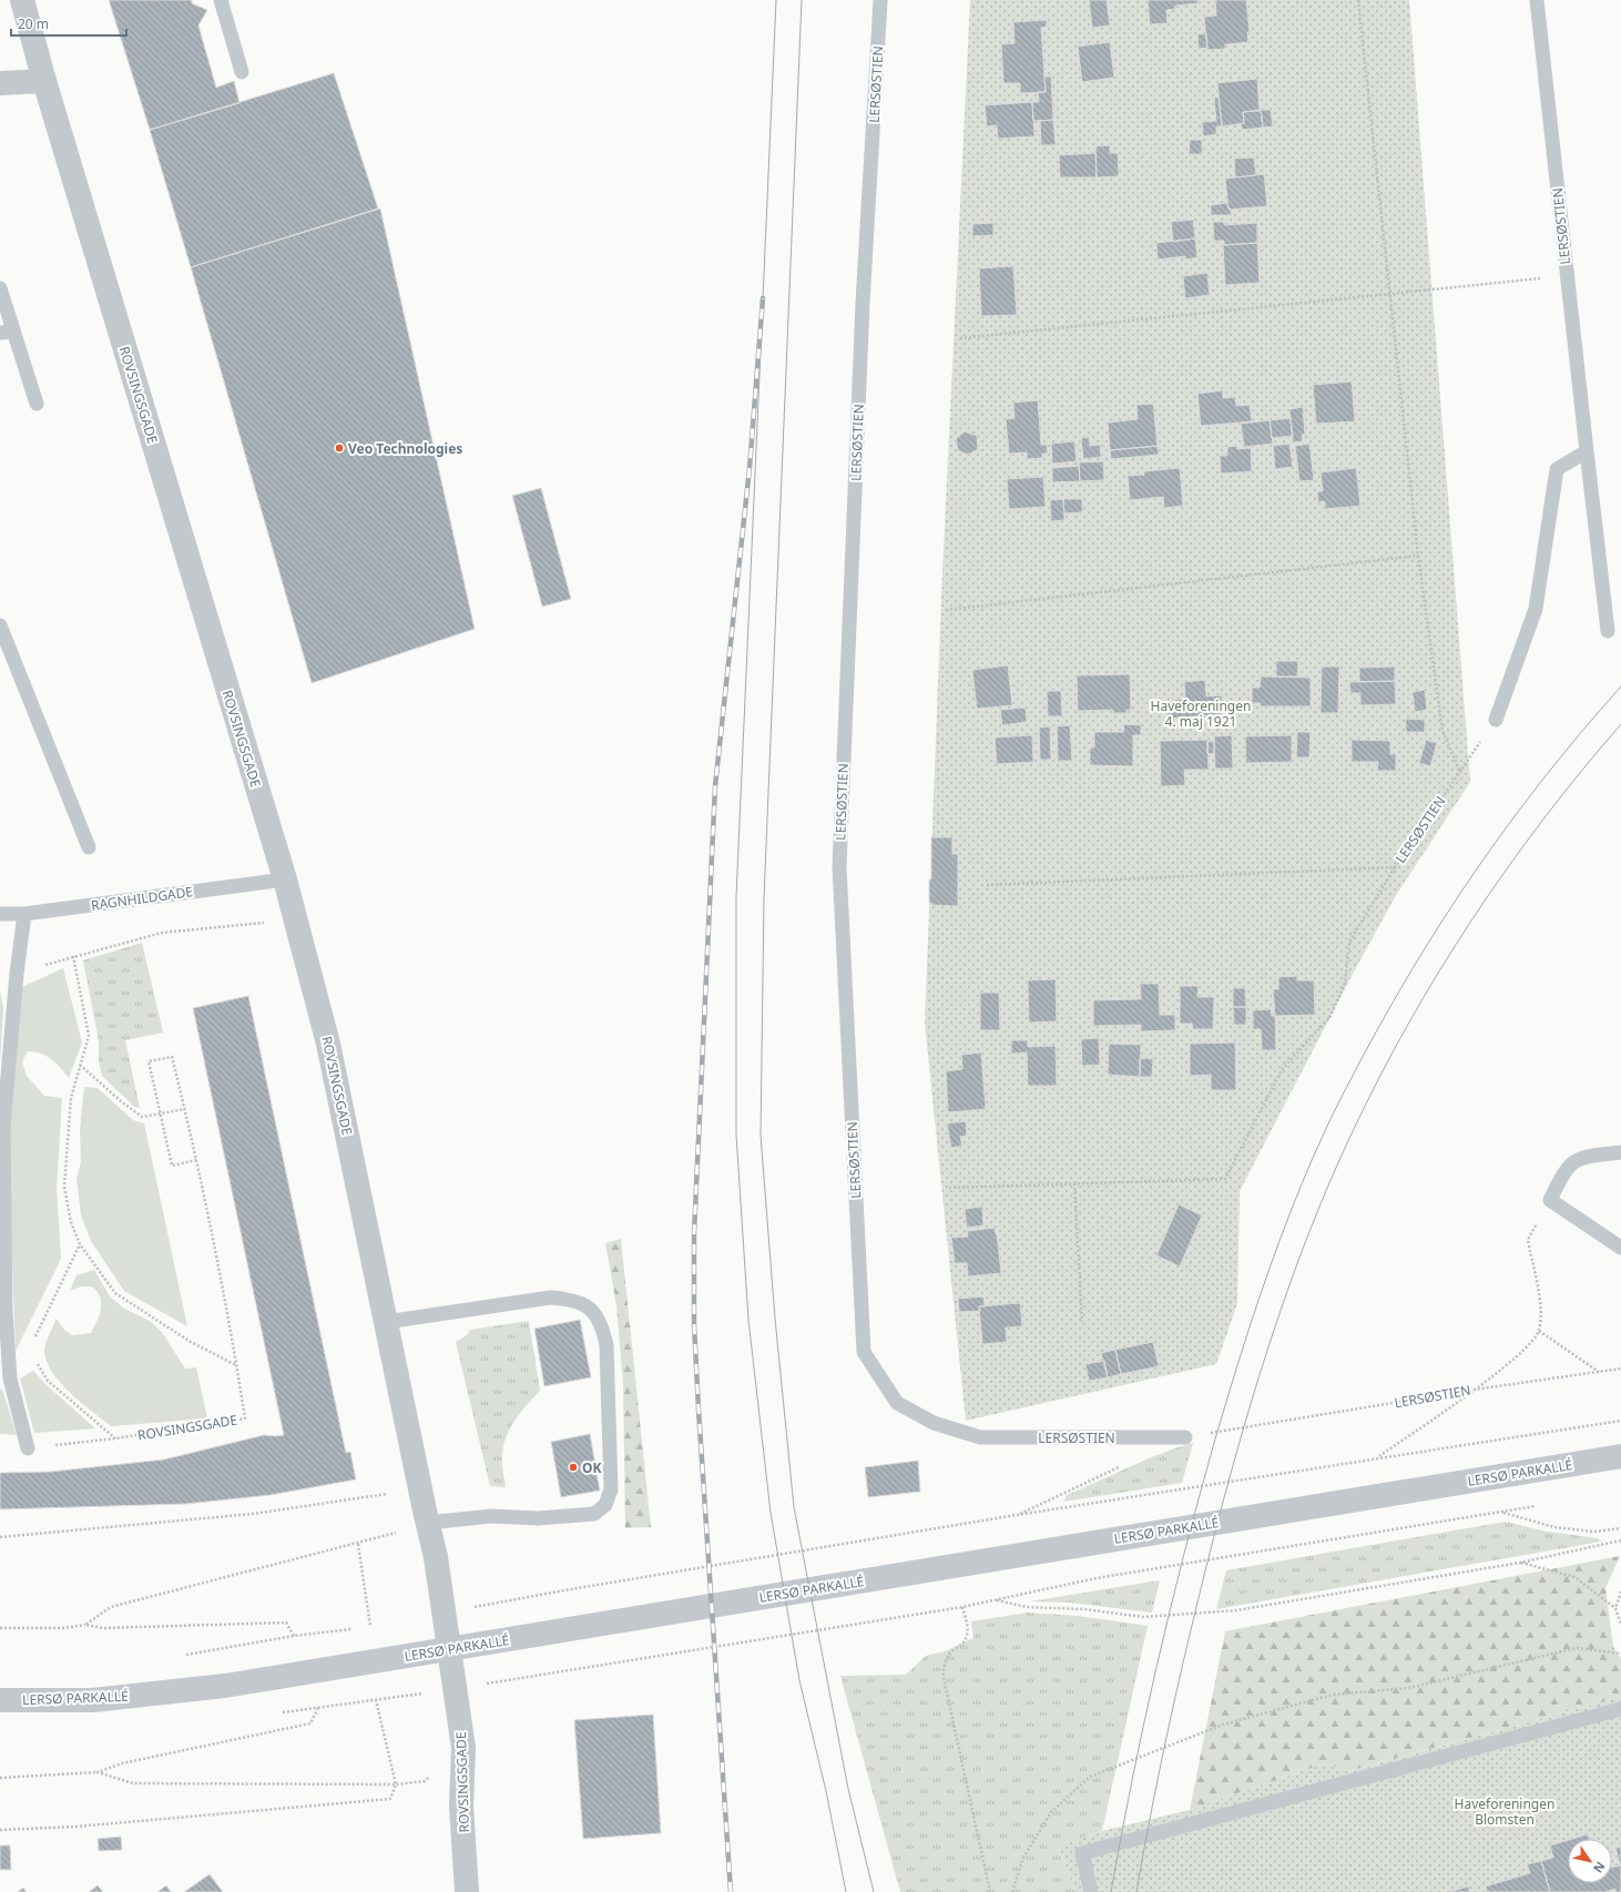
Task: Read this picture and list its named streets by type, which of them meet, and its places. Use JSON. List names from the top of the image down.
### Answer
{
  "streets": {
    "street": ["ROVSINGSGADE", "LERSØ PARKALLÉ"],
    "lane": ["LERSØSTIEN", "RAGNHILDGADE"]
  },
  "crossings": [
    ["ROVSINGSGADE", "RAGNHILDGADE"]
  ],
  "parks": ["Haveforeningen 4. maj 1921", "Haveforeningen Blomsten"],
  "places": ["Veo Technologies", "OK"],
  "scale_bar": "20 m",
  "north": "bottom right"
}
